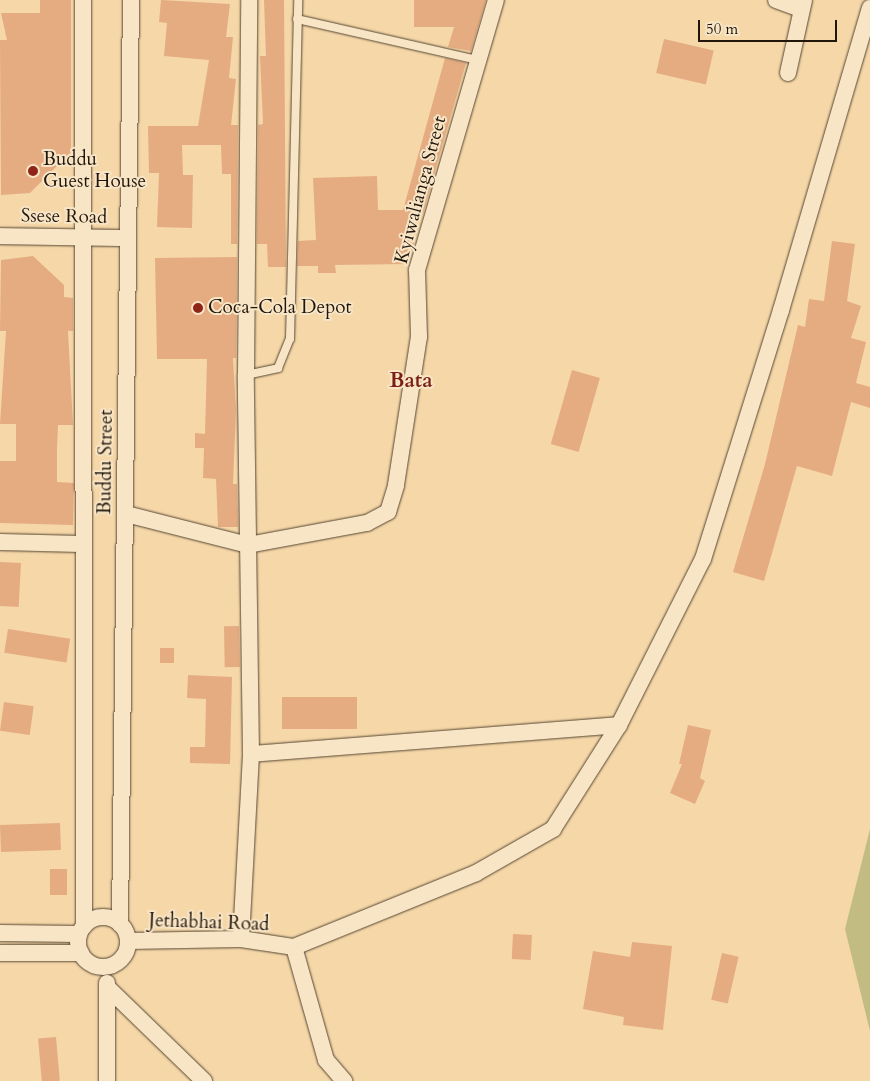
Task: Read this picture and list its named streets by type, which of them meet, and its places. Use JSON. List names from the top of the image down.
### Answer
{
  "streets": {
    "street": [
      "Kyiwalianga Street",
      "Ssese Road",
      "Buddu Street",
      "Jethabhai Road"
    ]
  },
  "crossings": [
    ["Kyiwalianga Street", "Buddu Street"],
    ["Ssese Road", "Buddu Street"],
    ["Buddu Street", "Jethabhai Road"]
  ],
  "districts": ["Bata"],
  "places": ["Buddu Guest House", "Coca-Cola Depot"],
  "scale_bar": "50 m"
}
